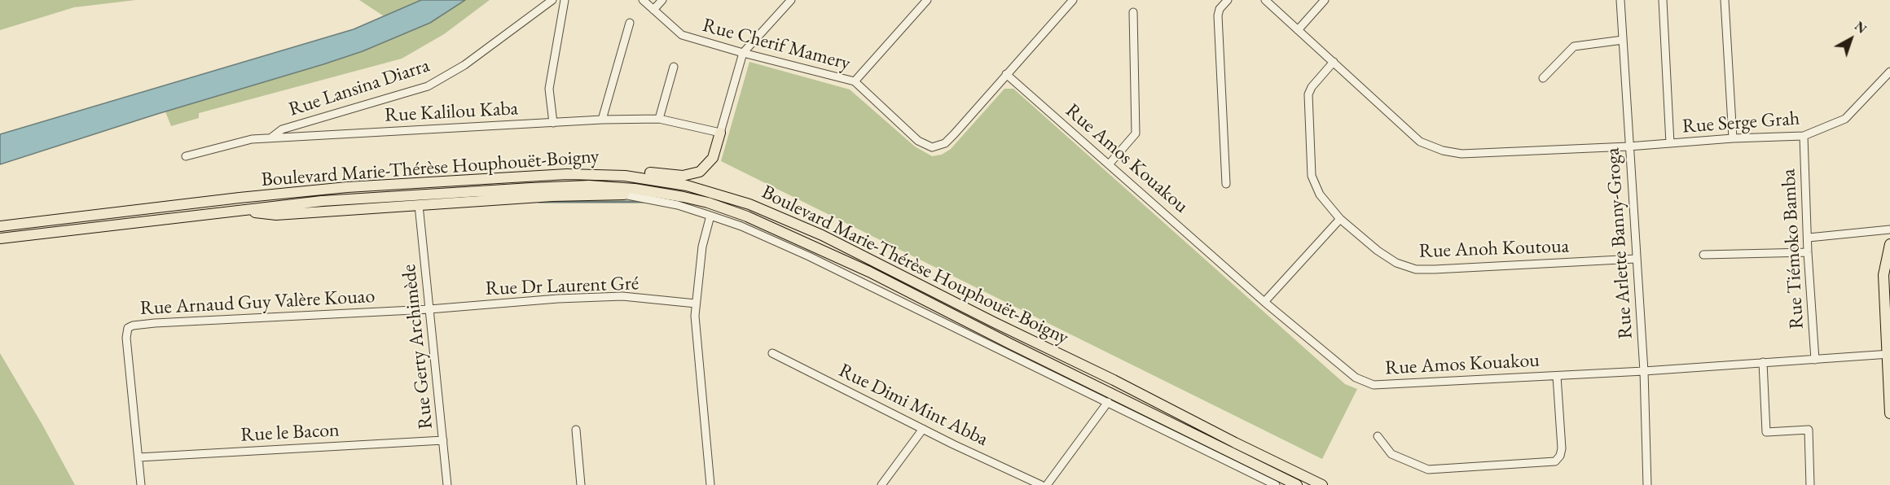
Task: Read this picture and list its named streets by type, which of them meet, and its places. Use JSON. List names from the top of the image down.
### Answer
{
  "streets": {
    "main road": ["Boulevard Marie-Thérèse Houphouët-Boigny"],
    "street": [
      "Rue Cherif Mamery",
      "Rue Lansina Diarra",
      "Rue Kalilou Kaba",
      "Rue Serge Grah",
      "Rue Amos Kouakou",
      "Rue Arlette Banny-Groga",
      "Rue Anoh Koutoua",
      "Rue Tiémoko Bamba",
      "Rue Dr Laurent Gré",
      "Rue Arnaud Guy Valère Kouao",
      "Rue Gerty Archimède",
      "Rue Dimi Mint Abba",
      "Rue le Bacon"
    ]
  },
  "crossings": [
    ["Rue Cherif Mamery", "Rue Amos Kouakou"],
    ["Rue Lansina Diarra", "Rue Kalilou Kaba"],
    ["Rue Serge Grah", "Rue Arlette Banny-Groga"],
    ["Rue Serge Grah", "Rue Anoh Koutoua"],
    ["Rue Serge Grah", "Rue Tiémoko Bamba"],
    ["Rue Amos Kouakou", "Rue Arlette Banny-Groga"],
    ["Rue Amos Kouakou", "Rue Tiémoko Bamba"],
    ["Rue Arlette Banny-Groga", "Rue Anoh Koutoua"],
    ["Rue Dr Laurent Gré", "Rue Arnaud Guy Valère Kouao"],
    ["Rue Dr Laurent Gré", "Rue Gerty Archimède"],
    ["Rue Arnaud Guy Valère Kouao", "Rue Gerty Archimède"],
    ["Rue Arnaud Guy Valère Kouao", "Rue le Bacon"],
    ["Rue Gerty Archimède", "Rue le Bacon"]
  ],
  "north": "top right"
}
